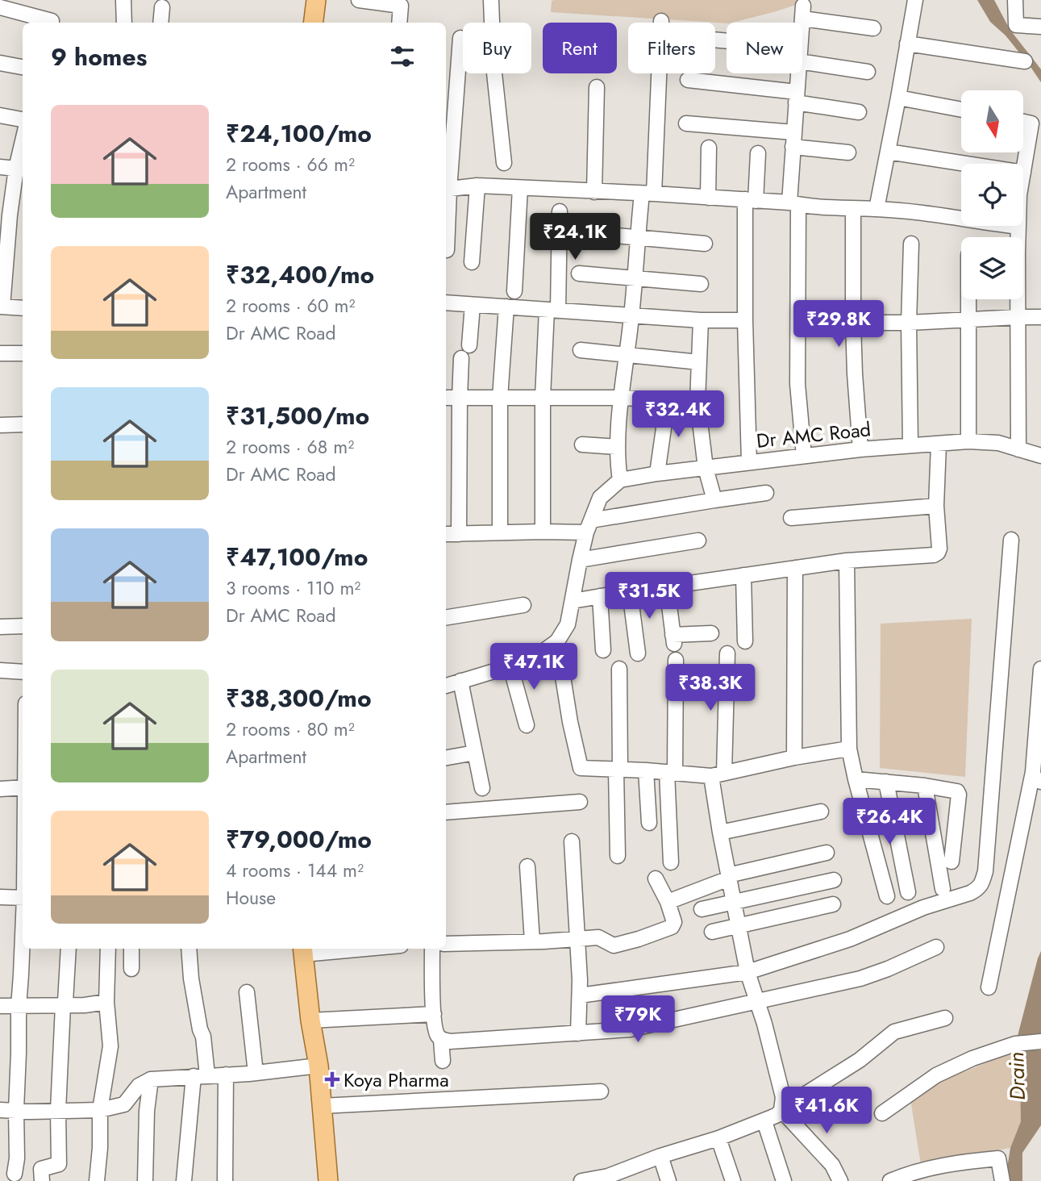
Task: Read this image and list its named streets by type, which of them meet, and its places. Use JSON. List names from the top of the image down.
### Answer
{
  "streets": {
    "street": ["Dr AMC Road"]
  },
  "water": ["Drain"],
  "places": {
    "health": ["Koya Pharma"]
  },
  "north": "bottom",
  "page": {
    "chip": [
      "Buy",
      "Rent",
      "Filters",
      "New"
    ],
    "heading": "9 homes",
    "list": [
      {
        "name": "₹24,100/mo",
        "note": "2 rooms · 66 m² · Apartment"
      },
      {
        "name": "₹32,400/mo",
        "note": "2 rooms · 60 m² · Dr AMC Road"
      },
      {
        "name": "₹31,500/mo",
        "note": "2 rooms · 68 m² · Dr AMC Road"
      },
      {
        "name": "₹47,100/mo",
        "note": "3 rooms · 110 m² · Dr AMC Road"
      },
      {
        "name": "₹38,300/mo",
        "note": "2 rooms · 80 m² · Apartment"
      },
      {
        "name": "₹79,000/mo",
        "note": "4 rooms · 144 m² · House"
      }
    ],
    "price": [
      "₹24.1K",
      "₹29.8K",
      "₹32.4K",
      "₹31.5K",
      "₹47.1K",
      "₹38.3K",
      "₹26.4K",
      "₹79K",
      "₹41.6K"
    ]
  }
}
